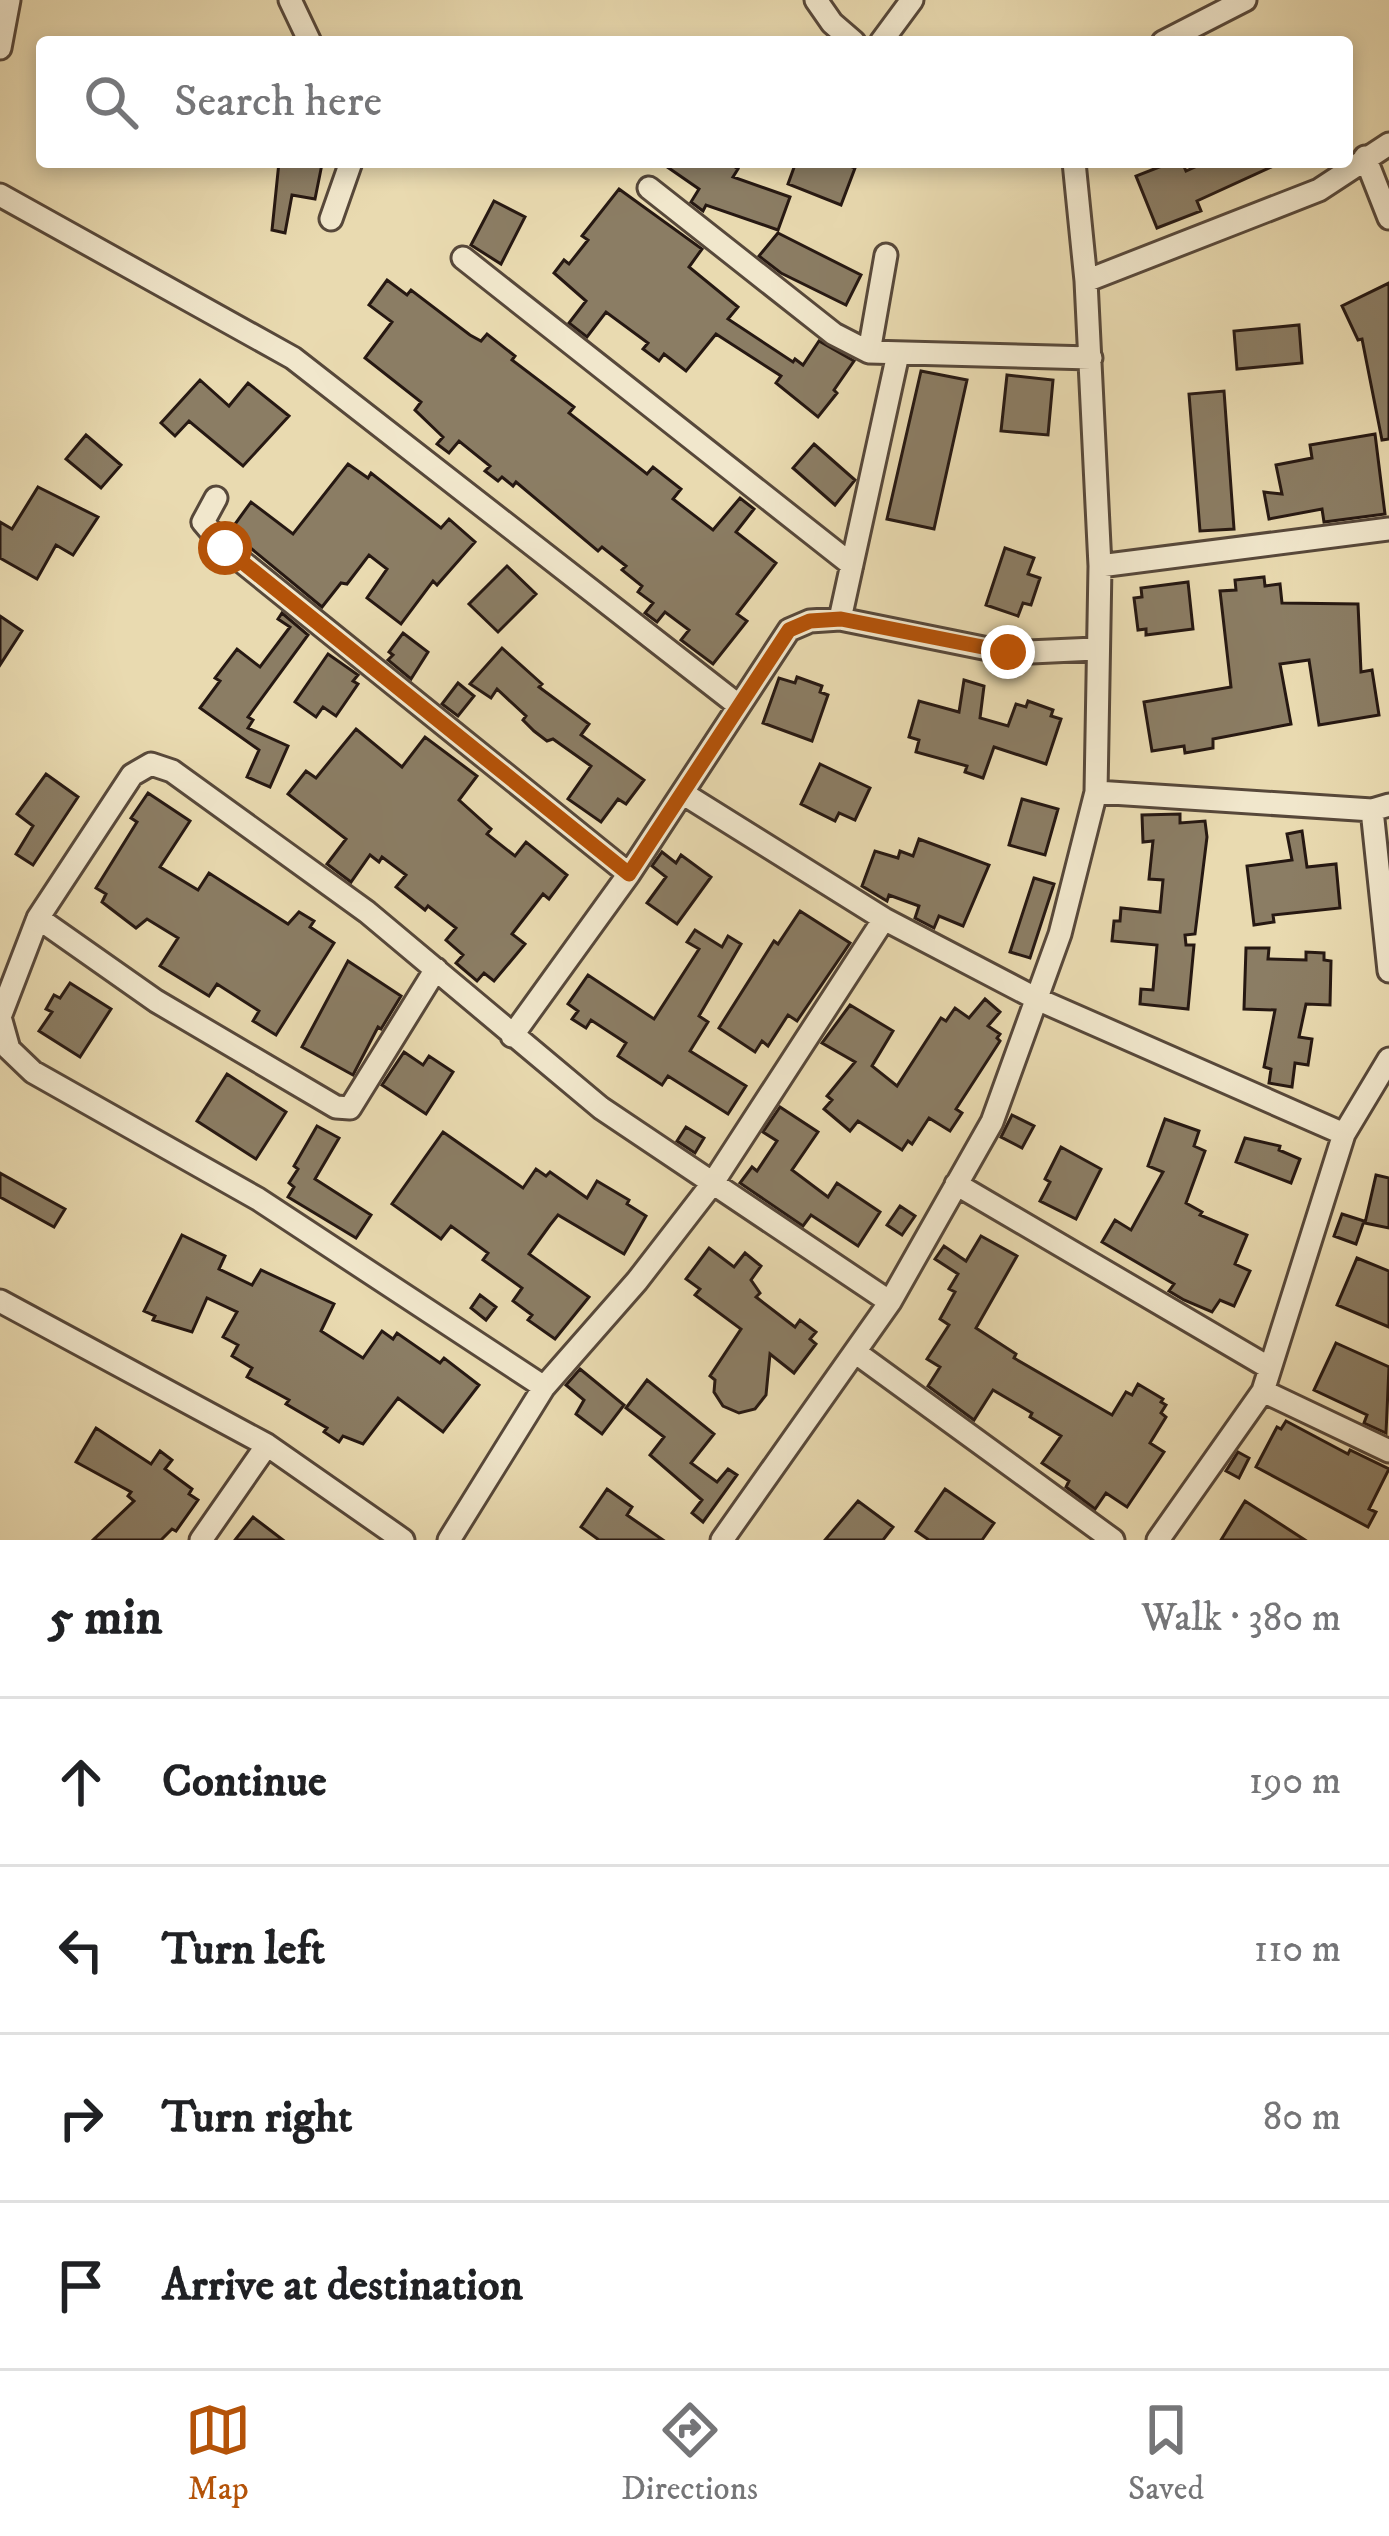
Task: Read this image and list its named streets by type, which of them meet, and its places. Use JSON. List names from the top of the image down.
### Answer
{
  "page": {
    "search": "Search here",
    "heading": ["5 min", "Walk · 380 m"],
    "list": [
      ["Continue", "190 m"],
      ["Turn left", "110 m"],
      ["Turn right", "80 m"],
      "Arrive at destination"
    ],
    "nav": ["Map", "Directions", "Saved"]
  }
}
